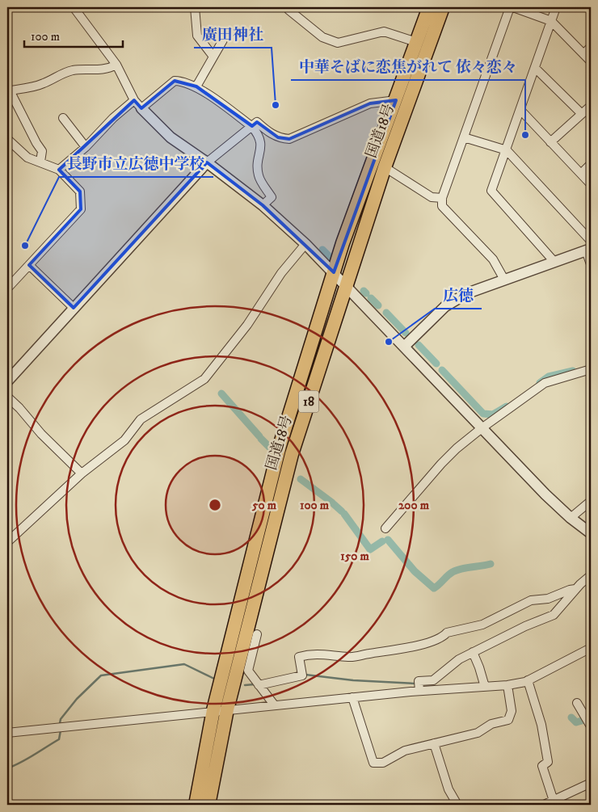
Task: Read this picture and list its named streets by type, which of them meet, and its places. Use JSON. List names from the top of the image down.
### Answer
{
  "streets": {
    "highway": ["国道18号", "18"]
  },
  "places": [
    "廣田神社",
    "中華そばに恋焦がれて 依々恋々",
    "長野市立広徳中学校",
    "広徳"
  ],
  "scale_bar": "100 m",
  "rings": [
    "50 m",
    "100 m",
    "200 m",
    "150 m"
  ]
}
